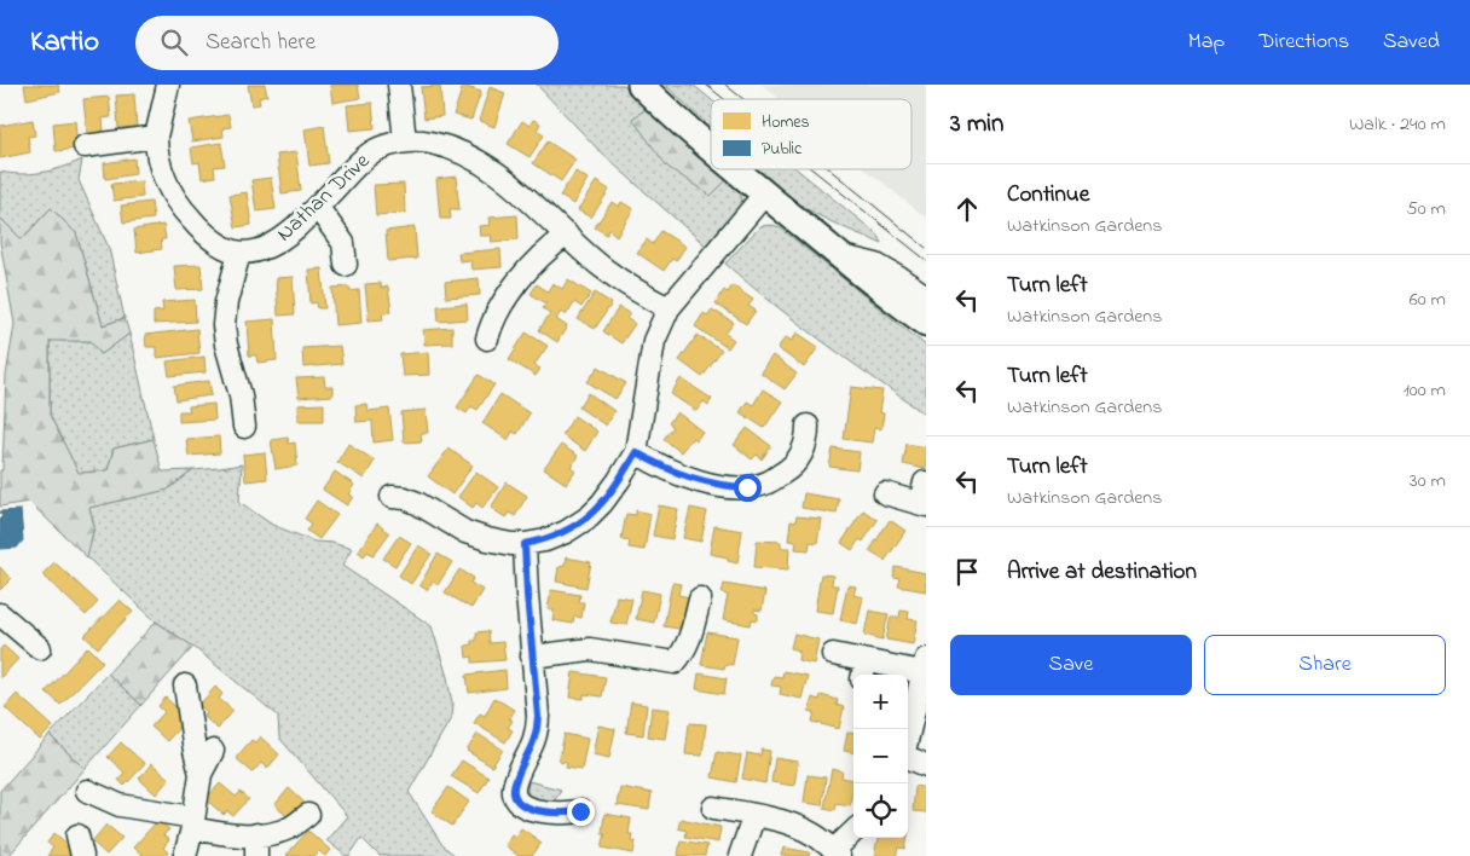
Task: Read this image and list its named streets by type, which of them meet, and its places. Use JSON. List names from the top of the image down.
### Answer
{
  "streets": {
    "street": ["Nathan Drive"]
  },
  "legend": ["Homes", "Public"],
  "page": {
    "header": "Kartio",
    "search": "Search here",
    "nav": ["Map", "Directions", "Saved"],
    "heading": ["3 min", "Walk · 240 m"],
    "list": [
      ["Continue", "Watkinson Gardens", "50 m"],
      ["Turn left", "Watkinson Gardens", "60 m"],
      ["Turn left", "Watkinson Gardens", "100 m"],
      ["Turn left", "Watkinson Gardens", "30 m"],
      "Arrive at destination"
    ],
    "buttons": ["Save", "Share"],
    "map_buttons": ["+", "−"]
  }
}
